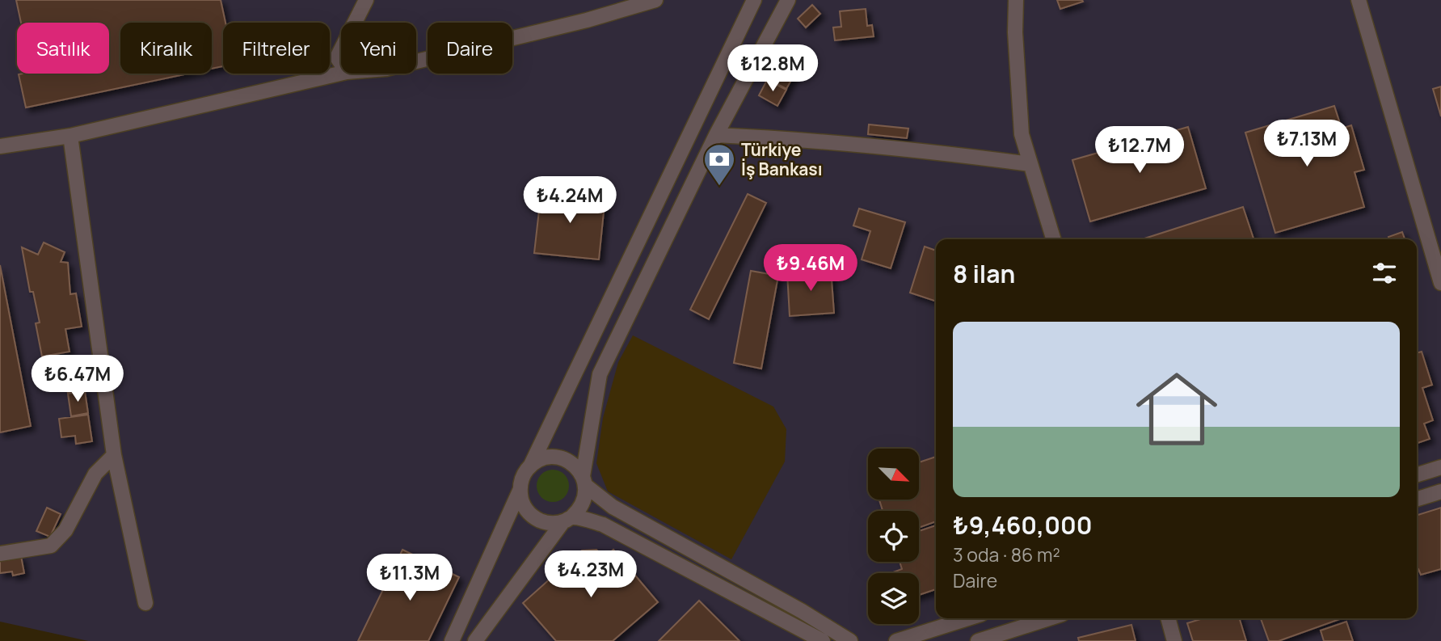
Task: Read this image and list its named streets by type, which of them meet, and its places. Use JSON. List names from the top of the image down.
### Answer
{
  "places": {
    "bank": ["Türkiye İş Bankası"]
  },
  "north": "bottom right",
  "page": {
    "chip": [
      "Satılık",
      "Kiralık",
      "Filtreler",
      "Yeni",
      "Daire"
    ],
    "price": [
      "₺12.8M",
      "₺7.13M",
      "₺12.7M",
      "₺4.24M",
      "₺9.46M",
      "₺6.47M",
      "₺4.23M",
      "₺11.3M"
    ],
    "heading": "8 ilan",
    "list": [
      {
        "name": "₺9,460,000",
        "note": "3 oda · 86 m² · Daire"
      }
    ]
  }
}
